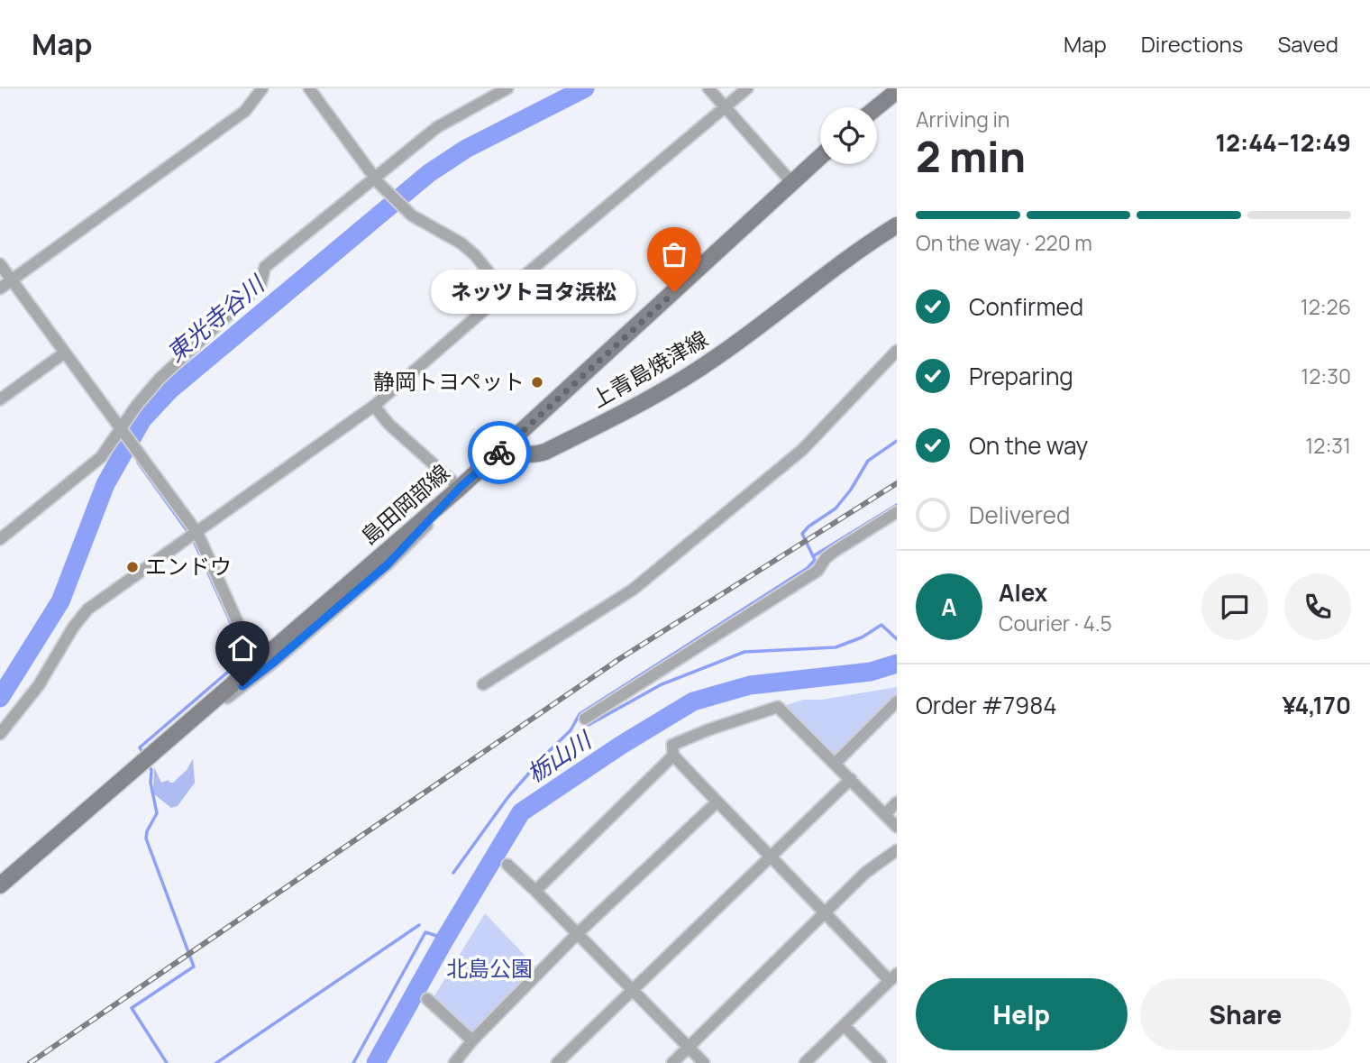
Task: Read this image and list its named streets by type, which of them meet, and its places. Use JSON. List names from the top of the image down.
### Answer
{
  "streets": {
    "main road": ["上青島焼津線", "島田岡部線"]
  },
  "crossings": [
    ["上青島焼津線", "島田岡部線"]
  ],
  "water": ["東光寺谷川", "栃山川"],
  "parks": ["北島公園"],
  "places": ["ネッツトヨタ浜松", "静岡トヨペット", "エンドウ"],
  "page": {
    "header": "Map",
    "nav": ["Map", "Directions", "Saved"],
    "heading": ["2 min", "Arriving in", "12:44–12:49"],
    "panel": [
      "Alex",
      "Courier · 4.5",
      "Order #7984",
      "¥4,170"
    ],
    "bar": "On the way · 220 m",
    "bubble": "ネッツトヨタ浜松",
    "list": [
      ["Confirmed", "12:26"],
      ["Preparing", "12:30"],
      ["On the way", "12:31"],
      "Delivered"
    ],
    "round": "A",
    "buttons": ["Help", "Share"]
  }
}
